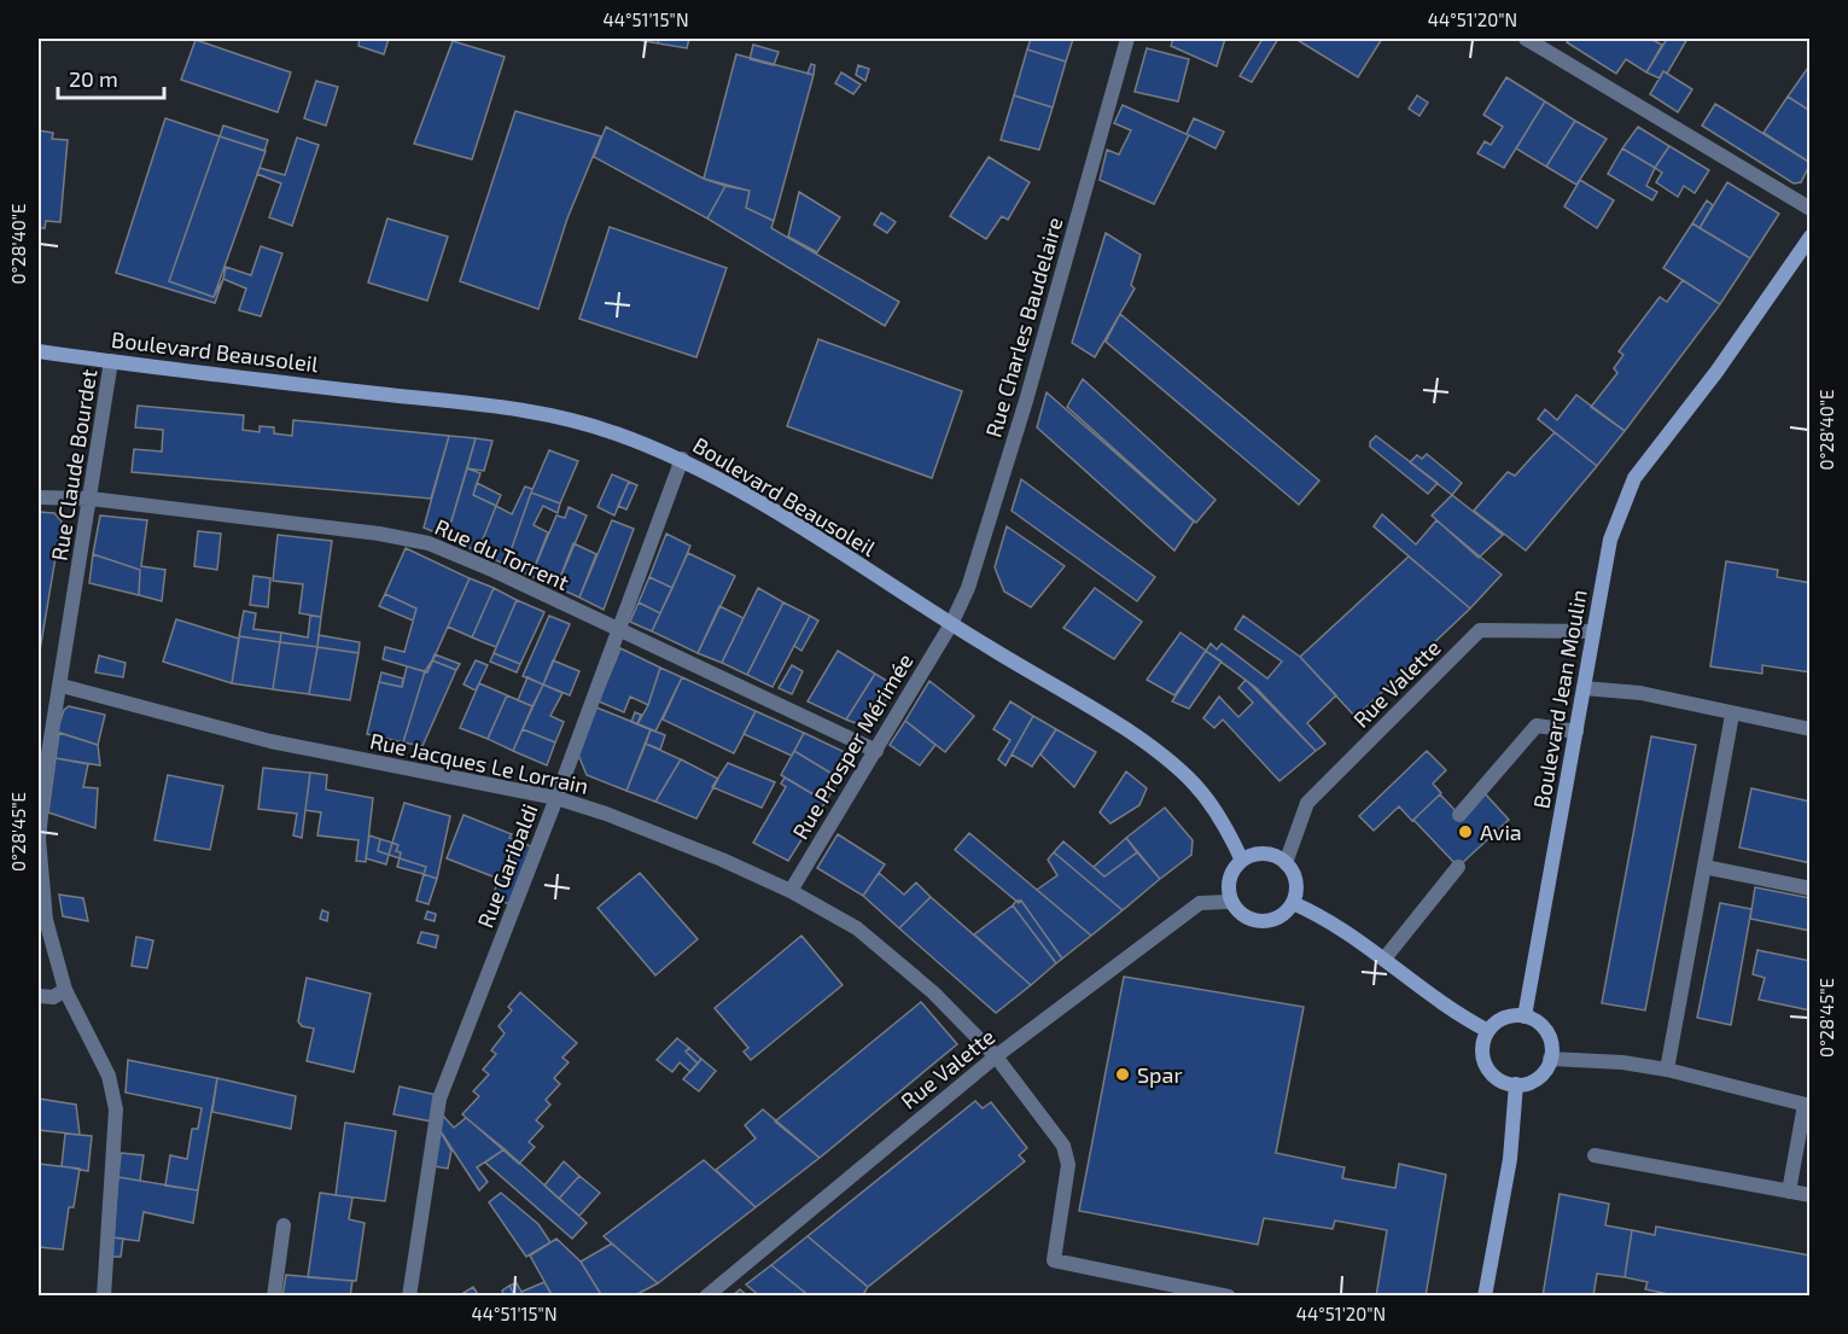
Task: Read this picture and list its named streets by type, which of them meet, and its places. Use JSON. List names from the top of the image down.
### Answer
{
  "streets": {
    "main road": ["Boulevard Beausoleil", "Boulevard Jean Moulin"],
    "street": [
      "Rue Charles Baudelaire",
      "Rue Claude Bourdet",
      "Rue du Torrent",
      "Rue Valette",
      "Rue Prosper Mérimée",
      "Rue Jacques Le Lorrain",
      "Rue Garibaldi"
    ]
  },
  "crossings": [
    ["Rue Charles Baudelaire", "Boulevard Beausoleil"],
    ["Rue Charles Baudelaire", "Rue Prosper Mérimée"],
    ["Boulevard Beausoleil", "Rue Claude Bourdet"],
    ["Boulevard Beausoleil", "Rue Valette"],
    ["Boulevard Beausoleil", "Rue Prosper Mérimée"],
    ["Boulevard Beausoleil", "Rue Garibaldi"],
    ["Rue Claude Bourdet", "Rue du Torrent"],
    ["Rue Claude Bourdet", "Rue Jacques Le Lorrain"],
    ["Rue du Torrent", "Rue Prosper Mérimée"],
    ["Rue du Torrent", "Rue Garibaldi"],
    ["Rue Valette", "Boulevard Jean Moulin"],
    ["Rue Valette", "Rue Jacques Le Lorrain"],
    ["Rue Prosper Mérimée", "Rue Jacques Le Lorrain"],
    ["Rue Jacques Le Lorrain", "Rue Garibaldi"]
  ],
  "places": ["Avia", "Spar"],
  "scale_bar": "20 m",
  "coordinates": [
    "44°51'15\"N",
    "44°51'20\"N",
    "0°28'40\"E",
    "0°28'45\"E"
  ]
}
